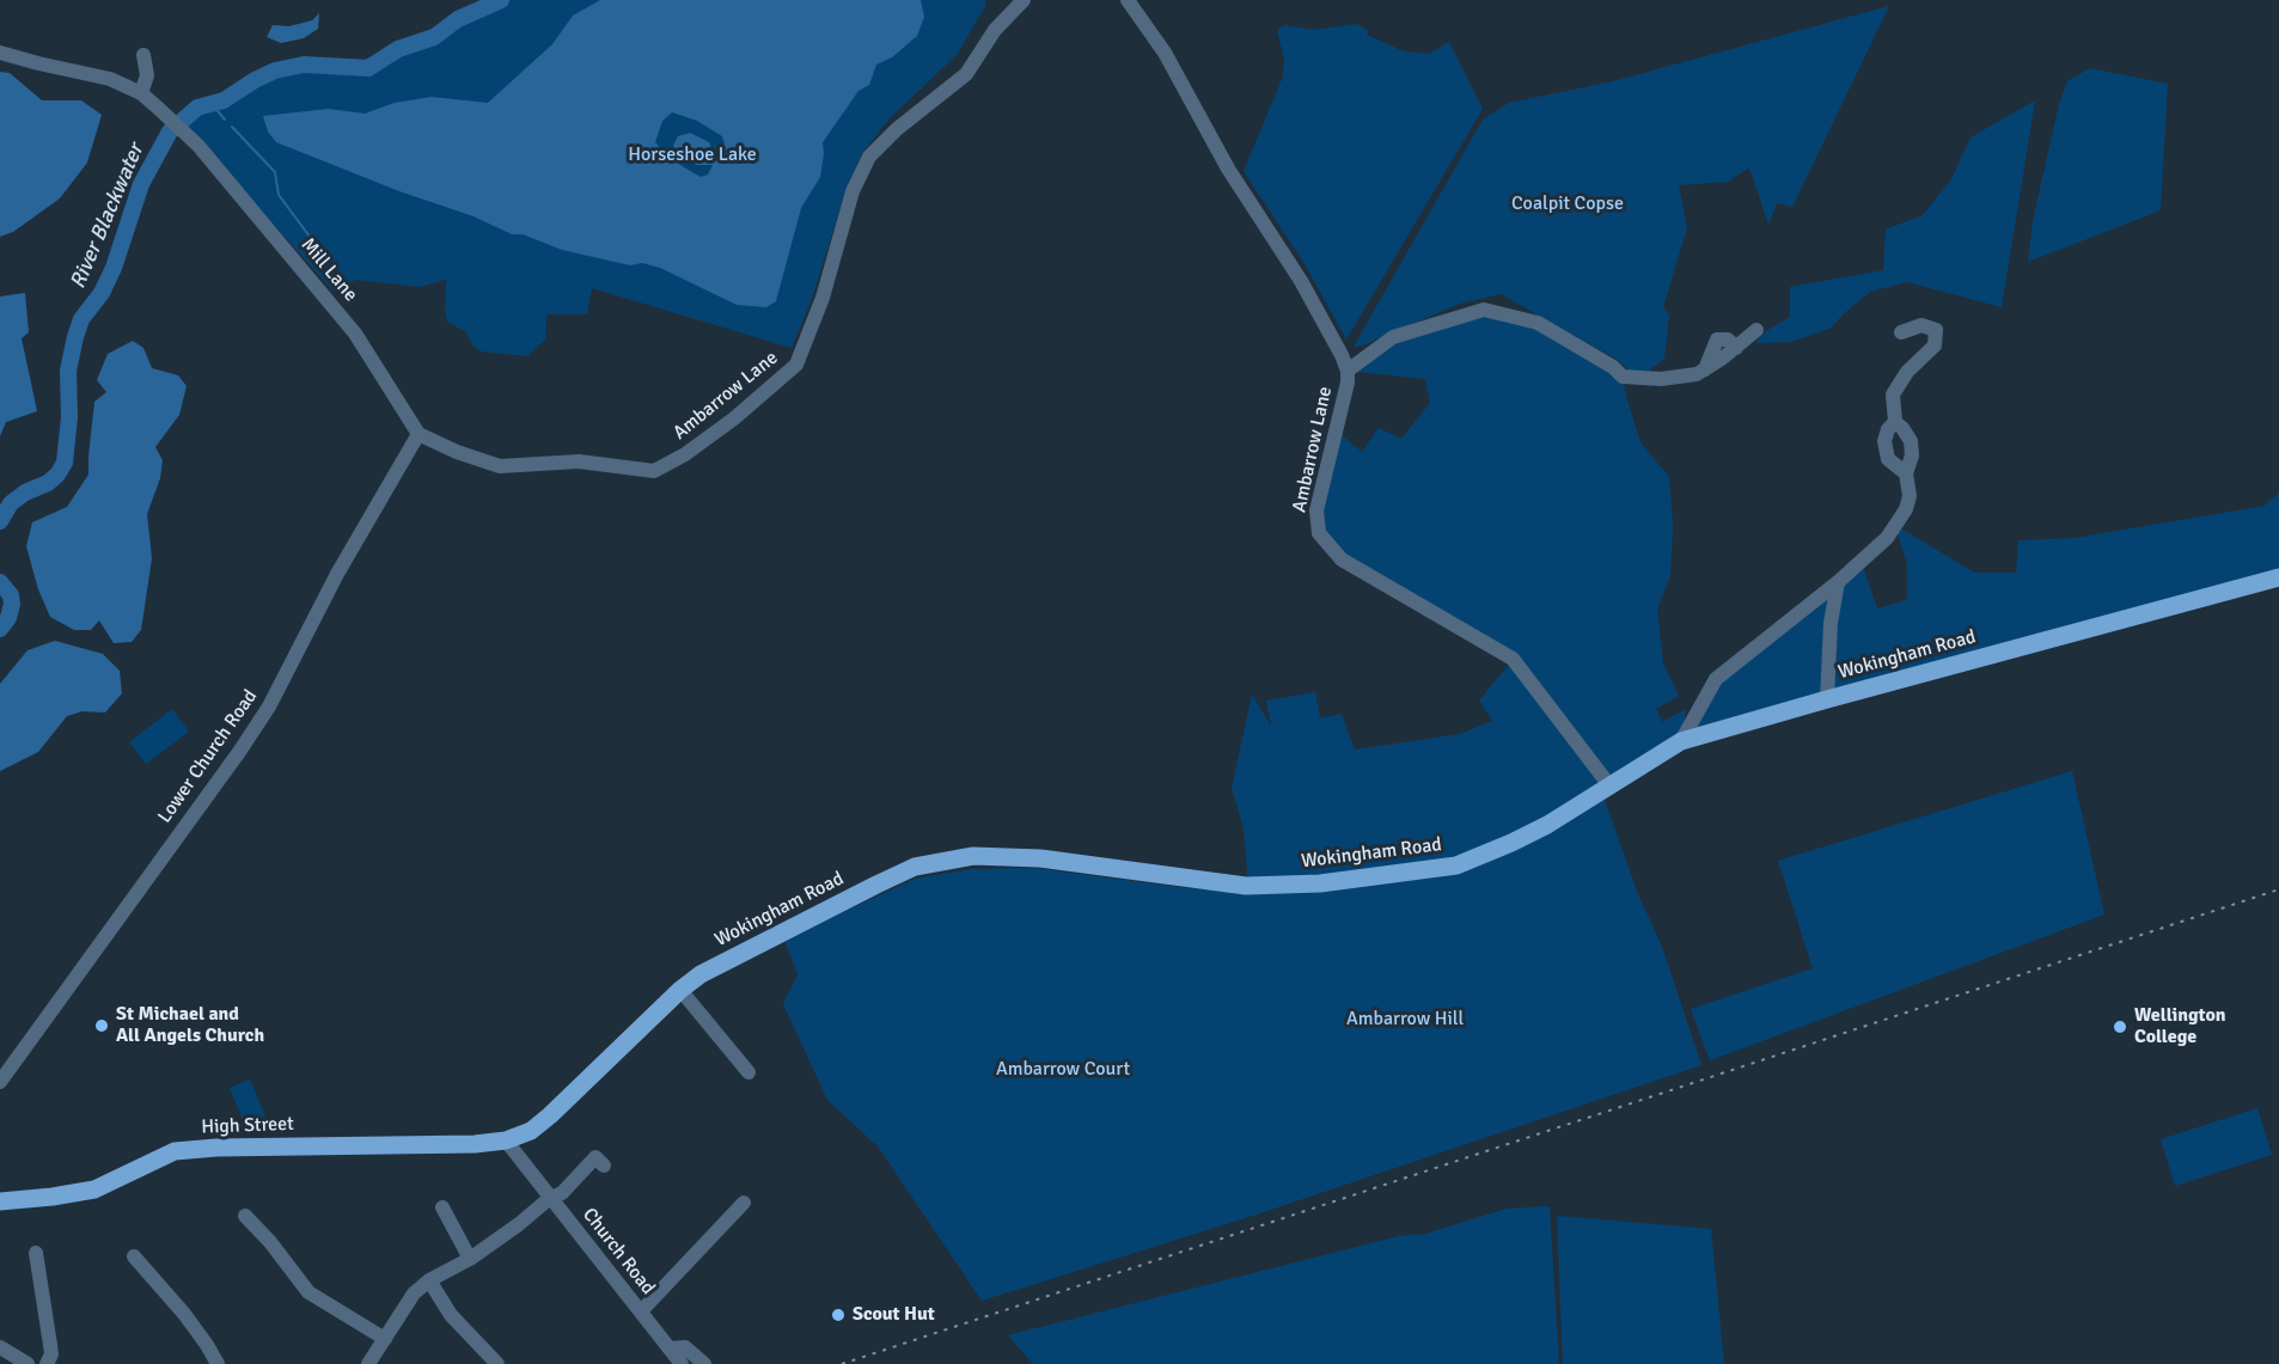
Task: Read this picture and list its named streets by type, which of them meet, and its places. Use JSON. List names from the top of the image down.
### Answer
{
  "streets": {
    "main road": ["Wokingham Road", "High Street"],
    "street": [
      "Mill Lane",
      "Ambarrow Lane",
      "Lower Church Road",
      "Church Road"
    ]
  },
  "crossings": [
    ["Mill Lane", "Ambarrow Lane"],
    ["Mill Lane", "Lower Church Road"],
    ["Ambarrow Lane", "Wokingham Road"],
    ["Ambarrow Lane", "Lower Church Road"],
    ["Wokingham Road", "High Street"],
    ["Wokingham Road", "Church Road"],
    ["High Street", "Church Road"]
  ],
  "water": ["River Blackwater"],
  "parks": [
    "Horseshoe Lake",
    "Coalpit Copse",
    "Ambarrow Hill",
    "Ambarrow Court"
  ],
  "places": ["St Michael and All Angels Church", "Wellington College", "Scout Hut"]
}
